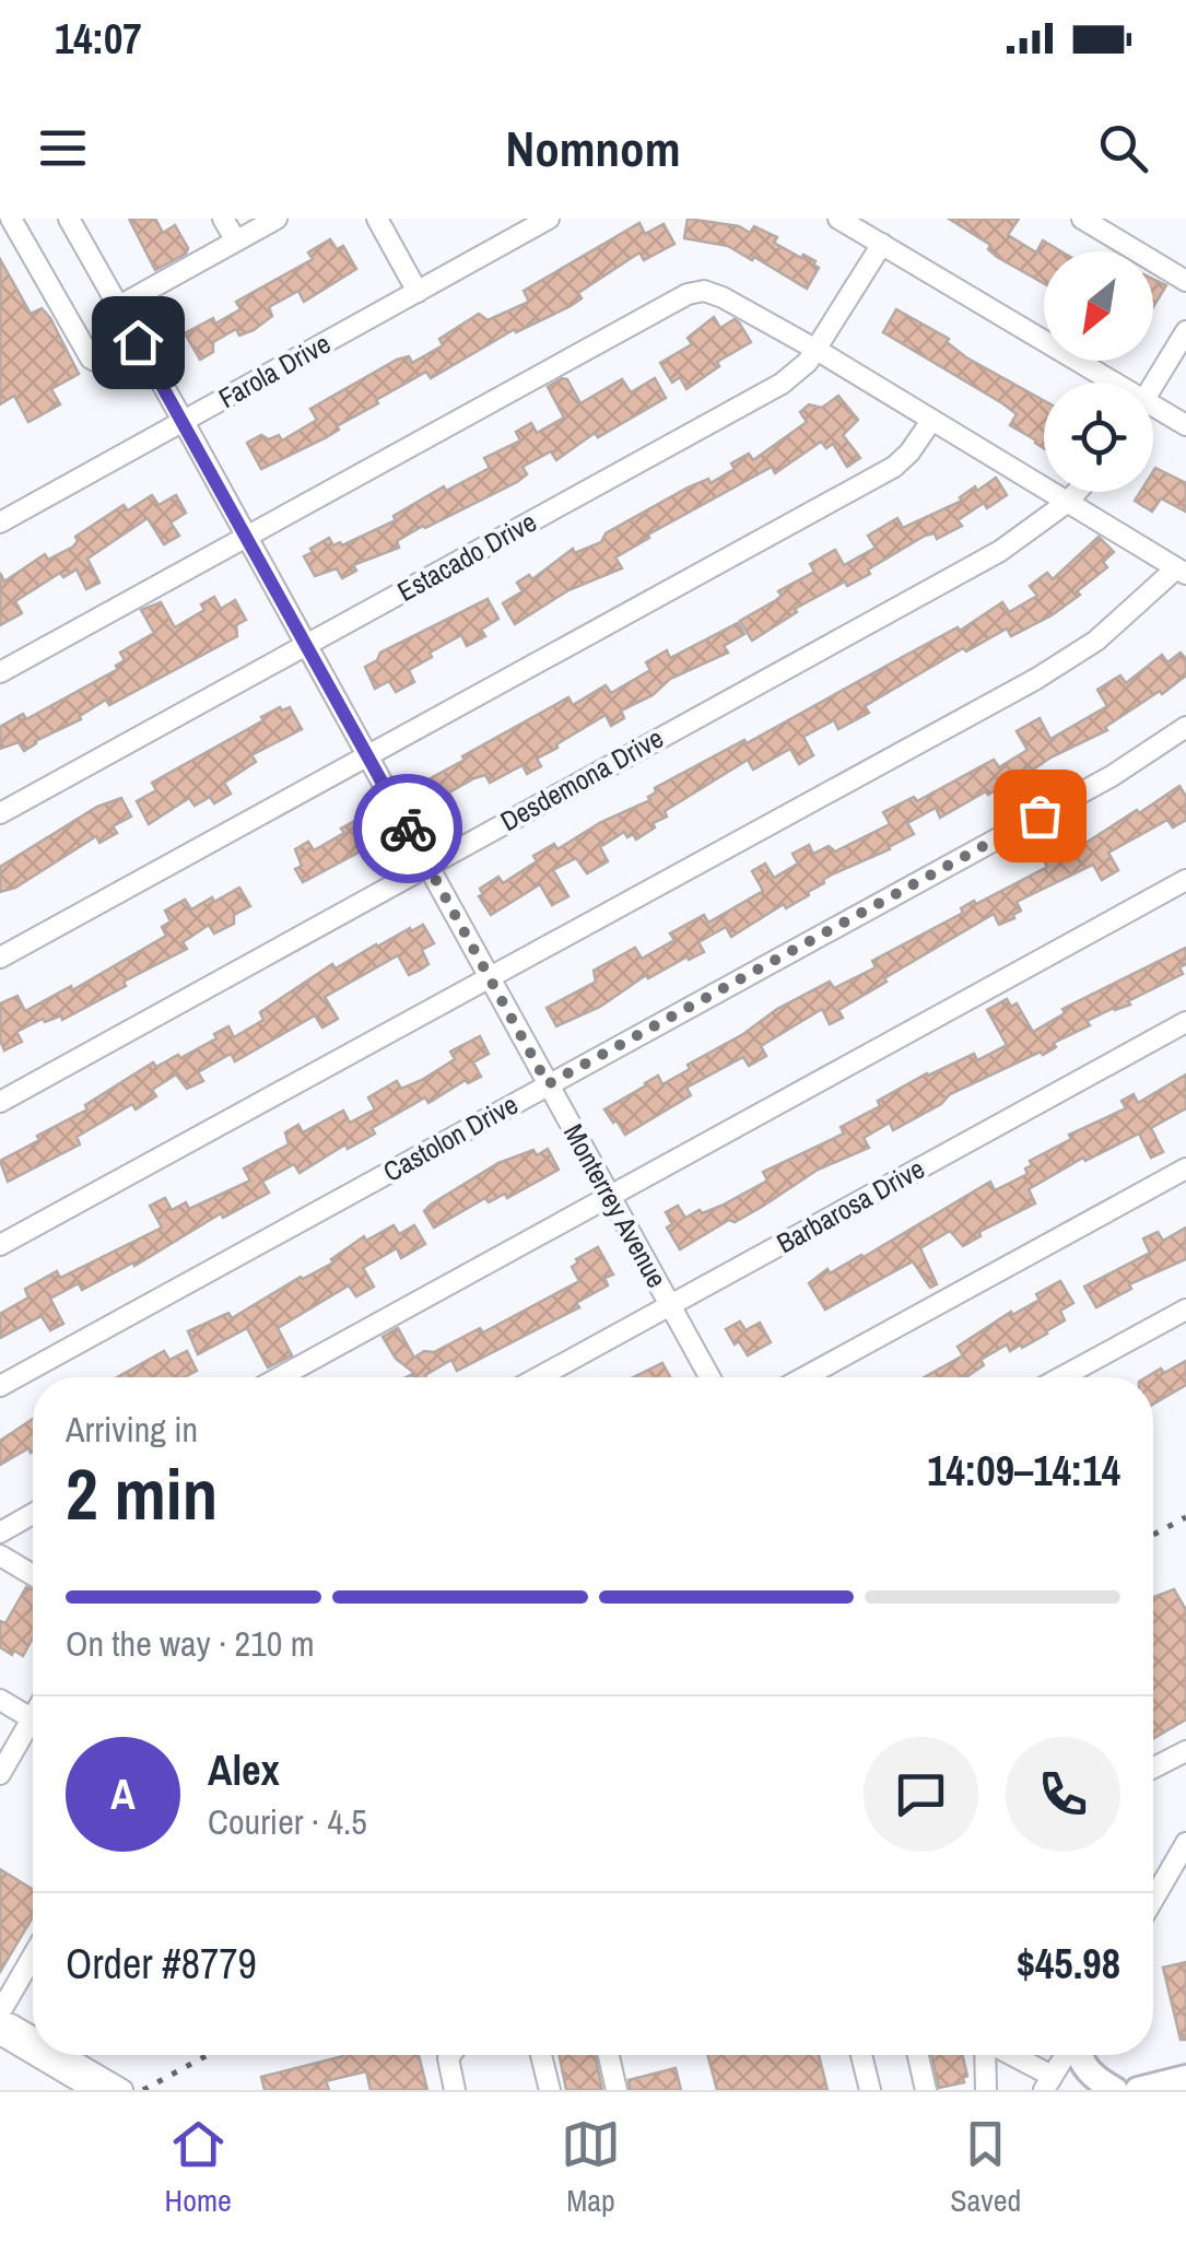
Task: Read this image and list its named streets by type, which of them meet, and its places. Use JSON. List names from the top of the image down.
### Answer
{
  "streets": {
    "street": [
      "Farola Drive",
      "Estacado Drive",
      "Desdemona Drive",
      "Castolon Drive",
      "Monterrey Avenue",
      "Barbarosa Drive"
    ]
  },
  "crossings": [
    ["Farola Drive", "Monterrey Avenue"],
    ["Estacado Drive", "Monterrey Avenue"],
    ["Desdemona Drive", "Monterrey Avenue"],
    ["Castolon Drive", "Monterrey Avenue"],
    ["Monterrey Avenue", "Barbarosa Drive"]
  ],
  "north": "bottom left",
  "page": {
    "status": "14:07",
    "header": "Nomnom",
    "heading": ["2 min", "Arriving in", "14:09–14:14"],
    "panel": [
      "Alex",
      "Courier · 4.5",
      "Order #8779",
      "$45.98"
    ],
    "bar": "On the way · 210 m",
    "round": "A",
    "tabs": ["Home", "Map", "Saved"]
  }
}
